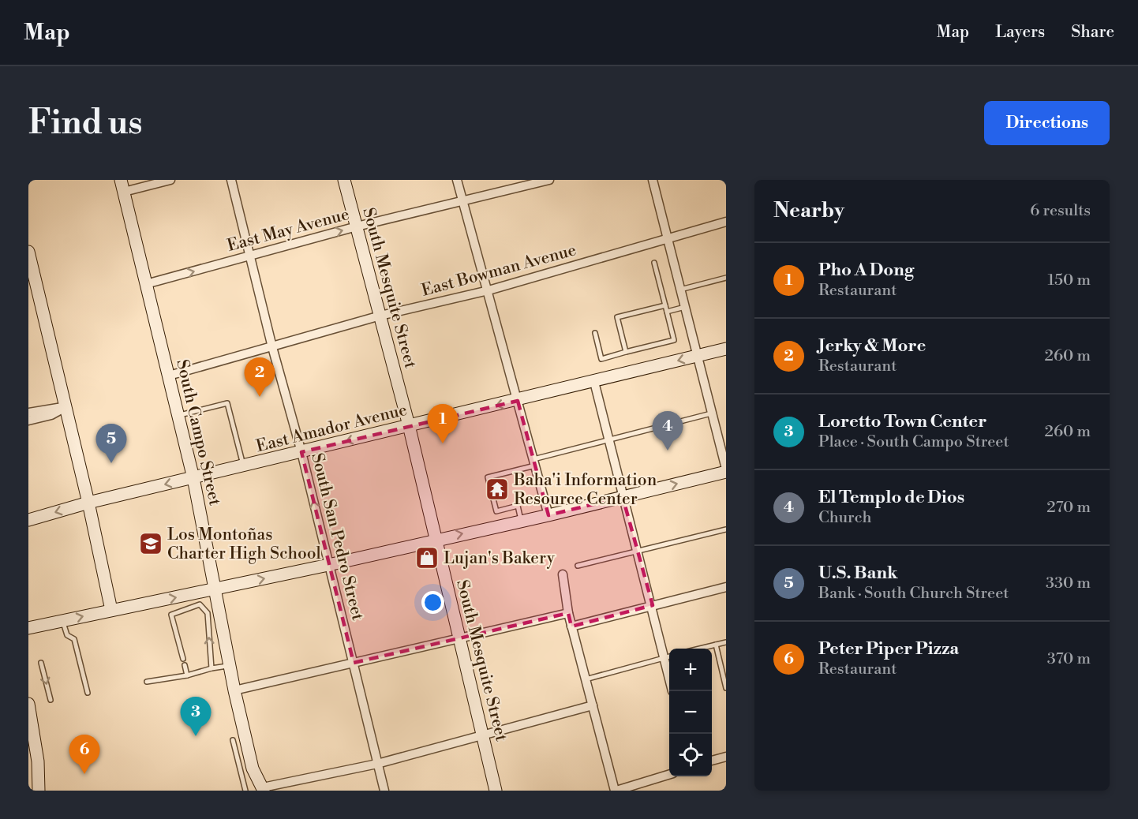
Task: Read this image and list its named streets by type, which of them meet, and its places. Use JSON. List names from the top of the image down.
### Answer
{
  "streets": {
    "street": [
      "East May Avenue",
      "East Bowman Avenue",
      "South Mesquite Street",
      "East Amador Avenue",
      "South Campo Street",
      "South San Pedro Street"
    ]
  },
  "crossings": [
    ["East May Avenue", "South Mesquite Street"],
    ["East May Avenue", "South Campo Street"],
    ["East May Avenue", "South San Pedro Street"],
    ["East Bowman Avenue", "South Mesquite Street"],
    ["East Bowman Avenue", "South Campo Street"],
    ["East Bowman Avenue", "South San Pedro Street"],
    ["South Mesquite Street", "East Amador Avenue"],
    ["East Amador Avenue", "South Campo Street"],
    ["East Amador Avenue", "South San Pedro Street"]
  ],
  "one_way": ["East May Avenue", "East Amador Avenue"],
  "places": {
    "temple": ["Baha'i Information Resource Center"],
    "school or university": ["Los Montoñas Charter High School"],
    "shop": ["Lujan's Bakery"]
  },
  "page": {
    "header": "Map",
    "nav": ["Map", "Layers", "Share"],
    "buttons": "Directions",
    "title": "Find us",
    "heading": ["Nearby", "6 results"],
    "list": [
      {
        "mark": "1",
        "name": "Pho A Dong",
        "note": "Restaurant",
        "value": "150 m"
      },
      {
        "mark": "2",
        "name": "Jerky & More",
        "note": "Restaurant",
        "value": "260 m"
      },
      {
        "mark": "3",
        "name": "Loretto Town Center",
        "note": "Place · South Campo Street",
        "value": "260 m"
      },
      {
        "mark": "4",
        "name": "El Templo de Dios",
        "note": "Church",
        "value": "270 m"
      },
      {
        "mark": "5",
        "name": "U.S. Bank",
        "note": "Bank · South Church Street",
        "value": "330 m"
      },
      {
        "mark": "6",
        "name": "Peter Piper Pizza",
        "note": "Restaurant",
        "value": "370 m"
      }
    ],
    "pins": [
      "2",
      "1",
      "4",
      "5",
      "3",
      "6"
    ],
    "map_buttons": ["+", "−"]
  }
}
